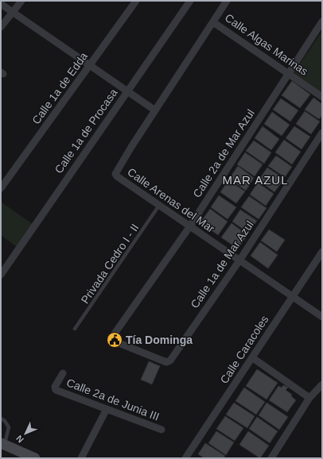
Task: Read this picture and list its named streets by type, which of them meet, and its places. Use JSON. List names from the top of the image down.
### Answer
{
  "streets": {
    "street": [
      "Calle Algas Marinas",
      "Calle 1a de Edda",
      "Calle 1a de Procasa",
      "Calle 2a de Mar Azul",
      "Calle Arenas del Mar",
      "Calle 1a de Mar Azul",
      "Calle Caracoles",
      "Calle 2a de Junia III"
    ],
    "lane": ["Privada Cedro I - II"]
  },
  "crossings": [
    ["Calle Algas Marinas", "Calle 2a de Mar Azul"],
    ["Calle Algas Marinas", "Calle Arenas del Mar"],
    ["Calle 2a de Mar Azul", "Calle Arenas del Mar"],
    ["Calle 2a de Mar Azul", "Calle 1a de Mar Azul"],
    ["Calle Arenas del Mar", "Privada Cedro I - II"],
    ["Calle Arenas del Mar", "Calle 1a de Mar Azul"],
    ["Calle Arenas del Mar", "Calle Caracoles"]
  ],
  "districts": ["MAR AZUL"],
  "places": {
    "public building": ["Tía Dominga"]
  },
  "north": "bottom left"
}
